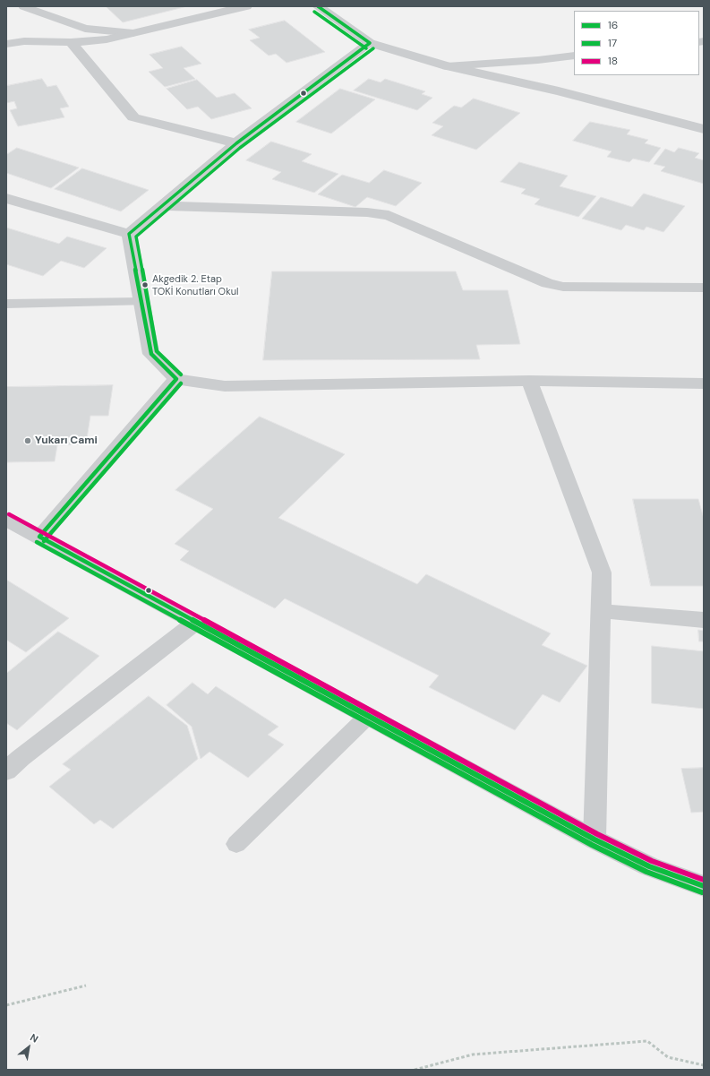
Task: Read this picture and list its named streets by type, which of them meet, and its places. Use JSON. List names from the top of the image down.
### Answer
{
  "places": ["Akgedik 2. Etap TOKİ Konutları Okul", "Yukarı Cami"],
  "lines": ["transit line 16", "transit line 17", "transit line 18"],
  "legend": ["16", "17", "18"],
  "north": "top right"
}
